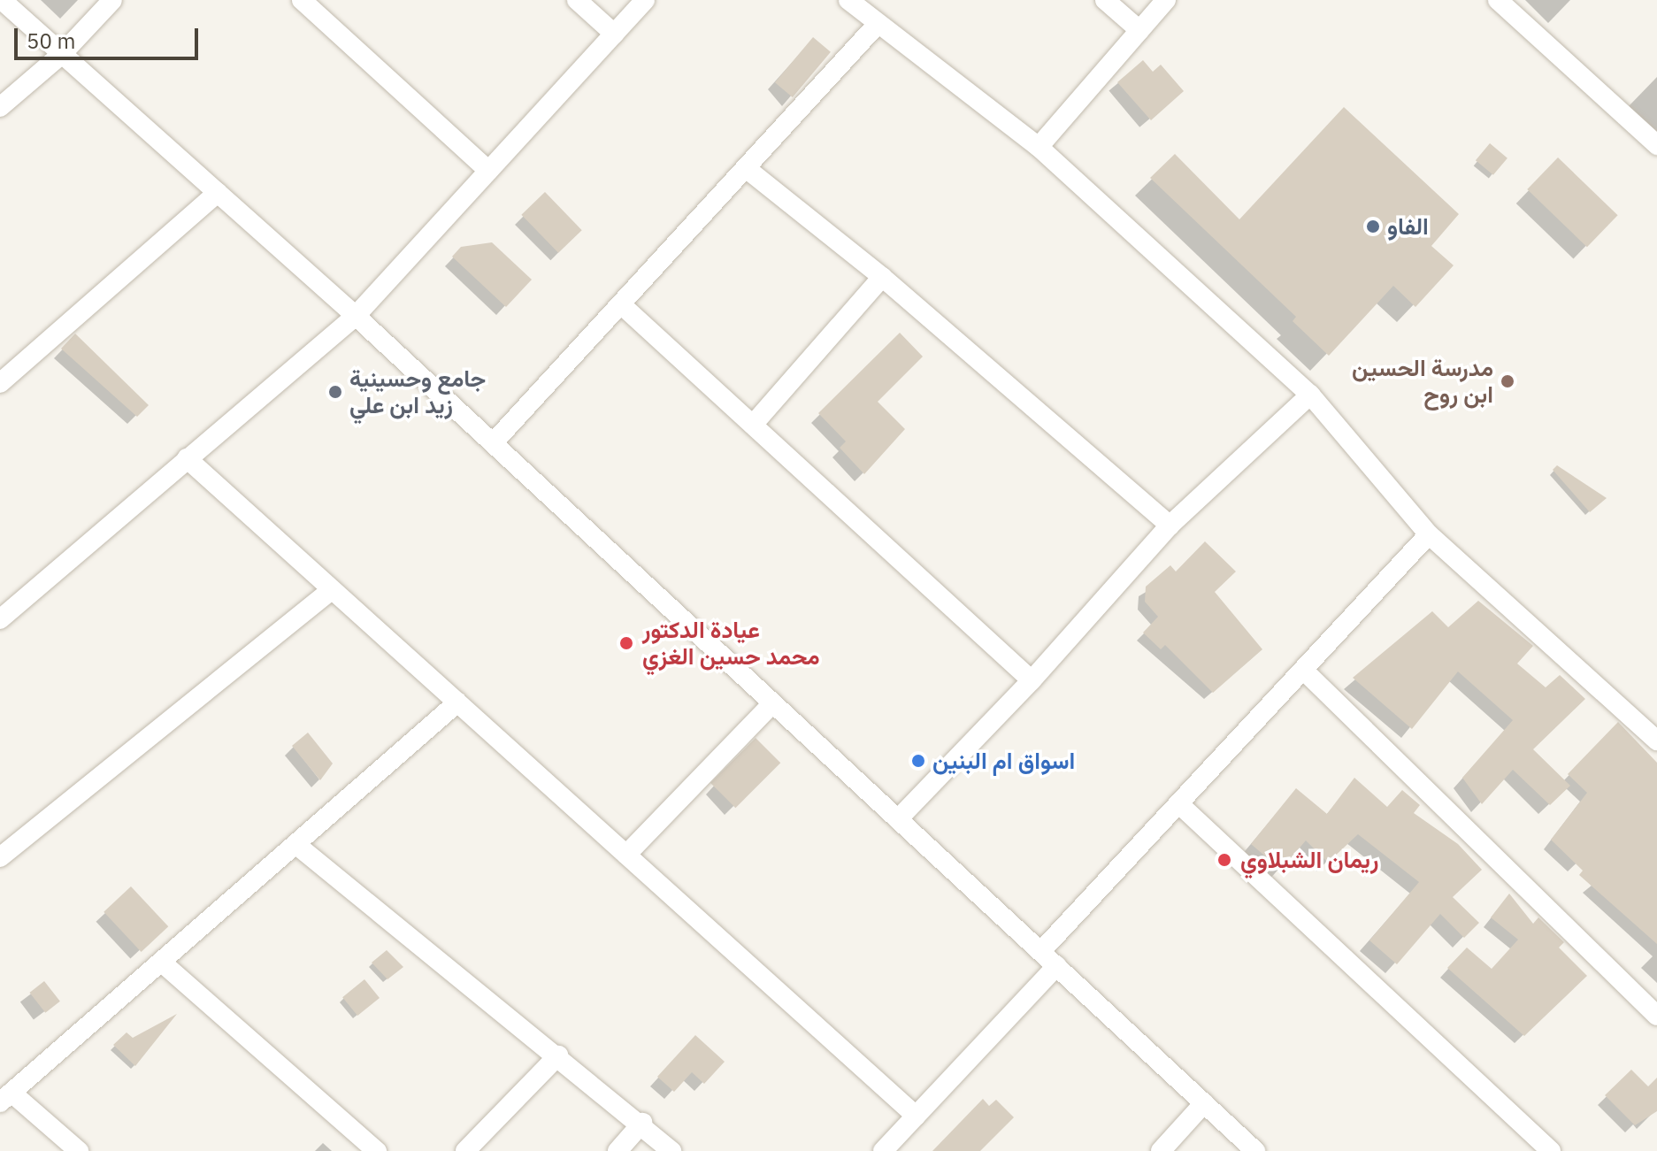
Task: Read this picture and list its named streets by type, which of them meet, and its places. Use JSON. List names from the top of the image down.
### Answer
{
  "places": [
    "الفاو",
    "مدرسة الحسين ابن روح",
    "جامع وحسينية زيد ابن علي",
    "عيادة الدكتور محمد حسين الغزي",
    "اسواق ام البنين",
    "ريمان الشبلاوي"
  ],
  "scale_bar": "50 m"
}
